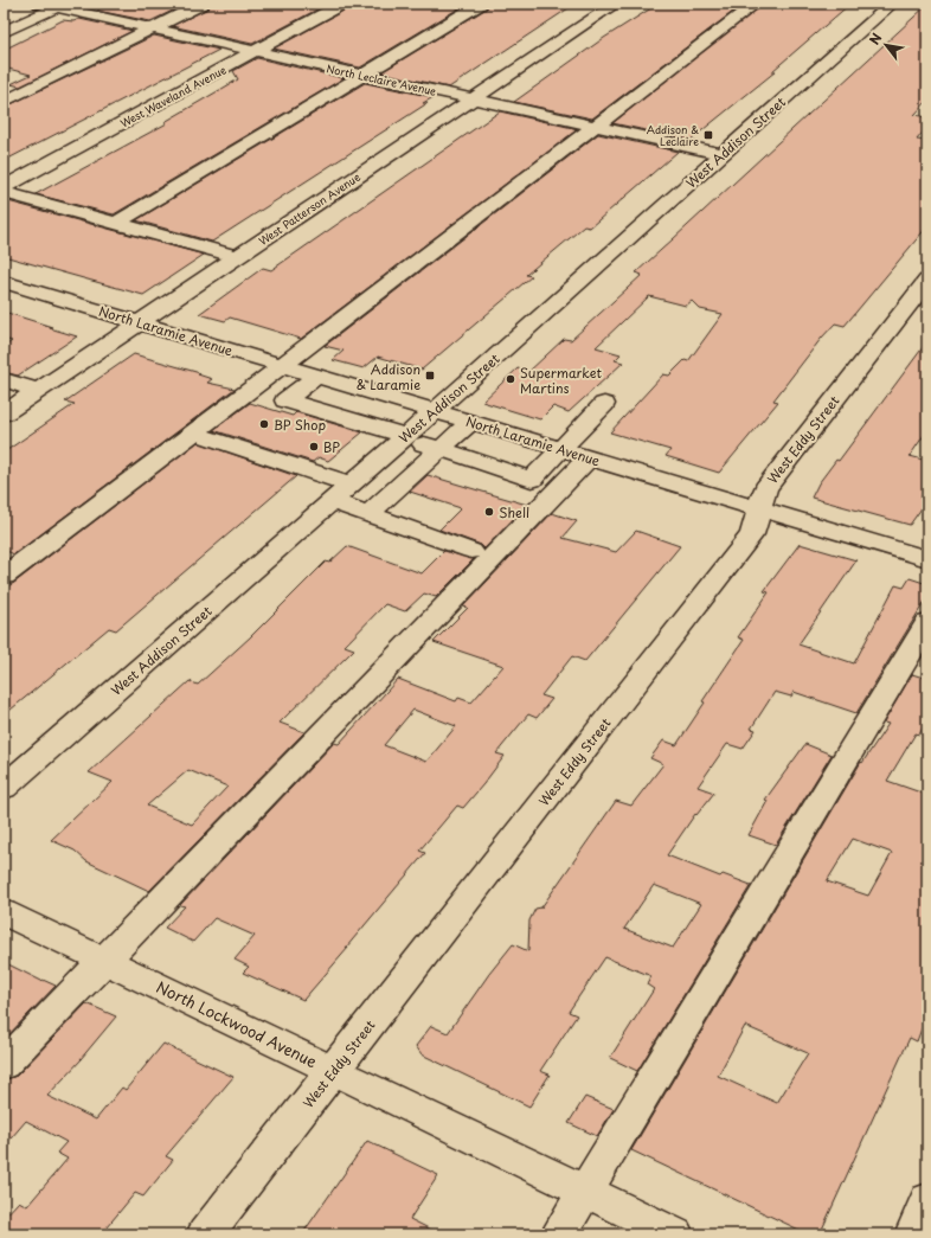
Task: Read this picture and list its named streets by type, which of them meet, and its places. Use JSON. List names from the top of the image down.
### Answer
{
  "streets": {
    "street": [
      "North Leclaire Avenue",
      "West Waveland Avenue",
      "West Addison Street",
      "West Patterson Avenue",
      "North Laramie Avenue",
      "West Eddy Street",
      "North Lockwood Avenue"
    ]
  },
  "crossings": [
    ["North Leclaire Avenue", "West Waveland Avenue"],
    ["North Leclaire Avenue", "West Addison Street"],
    ["North Leclaire Avenue", "West Patterson Avenue"],
    ["West Addison Street", "North Laramie Avenue"],
    ["West Patterson Avenue", "North Laramie Avenue"],
    ["North Laramie Avenue", "West Eddy Street"],
    ["West Eddy Street", "North Lockwood Avenue"]
  ],
  "places": {
    "transit": ["Addison & Leclaire", "Addison & Laramie"],
    "other": [
      "Supermarket Martins",
      "BP Shop",
      "BP",
      "Shell"
    ]
  },
  "north": "top left"
}
